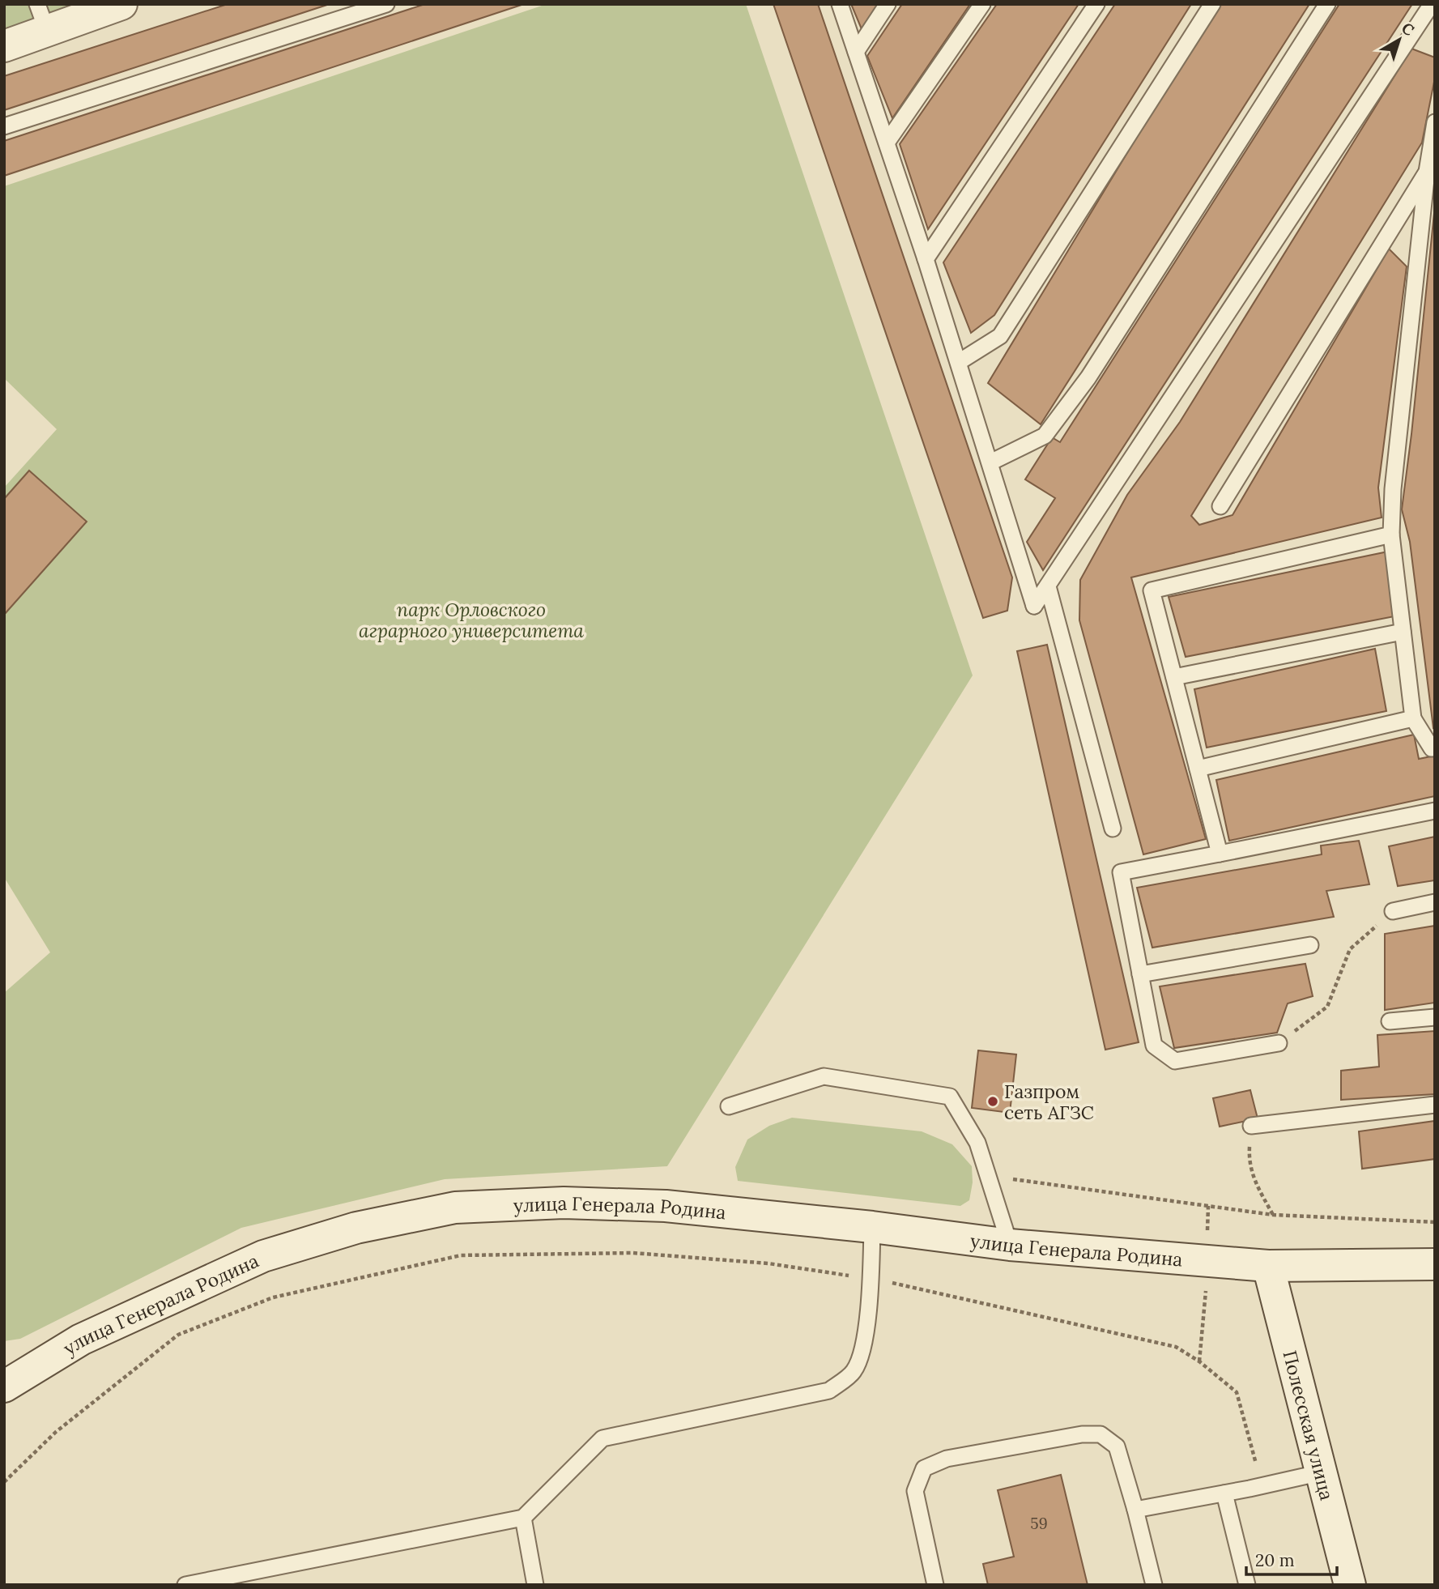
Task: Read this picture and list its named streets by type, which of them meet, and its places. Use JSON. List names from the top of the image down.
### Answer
{
  "streets": {
    "main road": ["улица Генерала Родина", "Полесская улица"]
  },
  "crossings": [
    ["улица Генерала Родина", "Полесская улица"]
  ],
  "parks": ["парк Орловского аграрного университета"],
  "places": ["Газпром сеть АГЗС"],
  "house_numbers": ["59"],
  "scale_bar": "20 m",
  "north": "top right"
}
